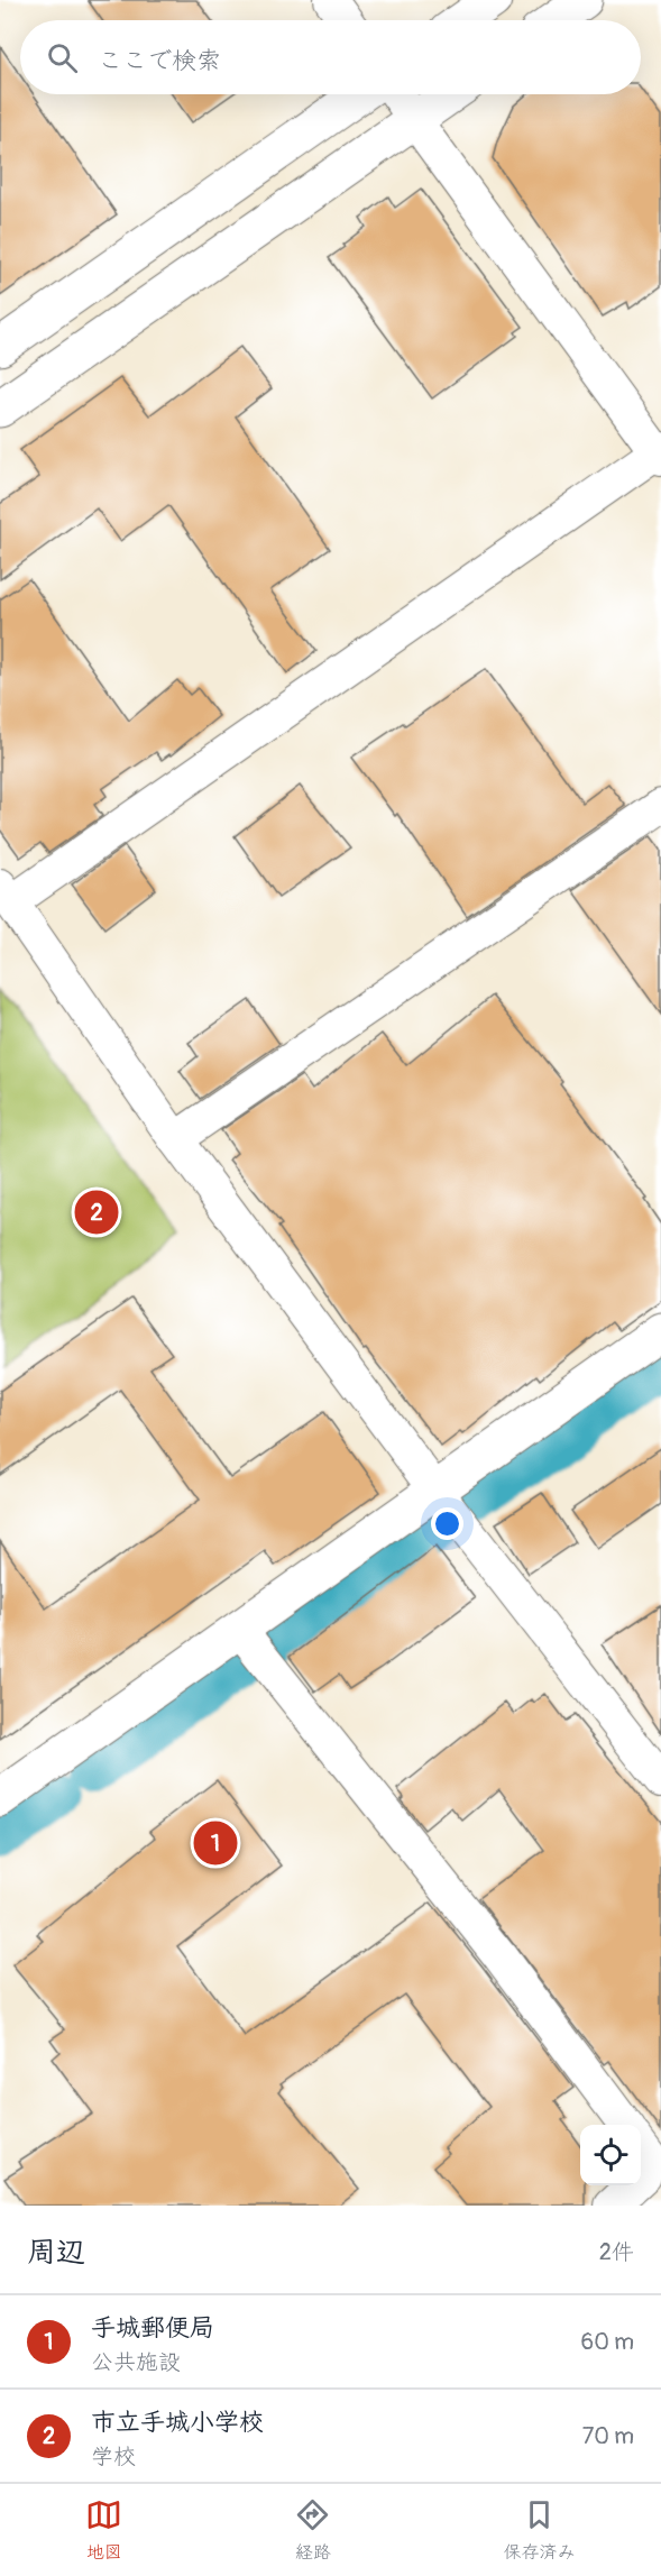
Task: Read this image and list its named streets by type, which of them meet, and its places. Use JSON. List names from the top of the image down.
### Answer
{
  "page": {
    "search": "ここで検索",
    "pins": ["2", "1"],
    "heading": ["周辺", "2件"],
    "list": [
      {
        "mark": "1",
        "name": "手城郵便局",
        "note": "公共施設",
        "value": "60 m"
      },
      {
        "mark": "2",
        "name": "市立手城小学校",
        "note": "学校",
        "value": "70 m"
      }
    ],
    "nav": ["地図", "経路", "保存済み"]
  }
}
